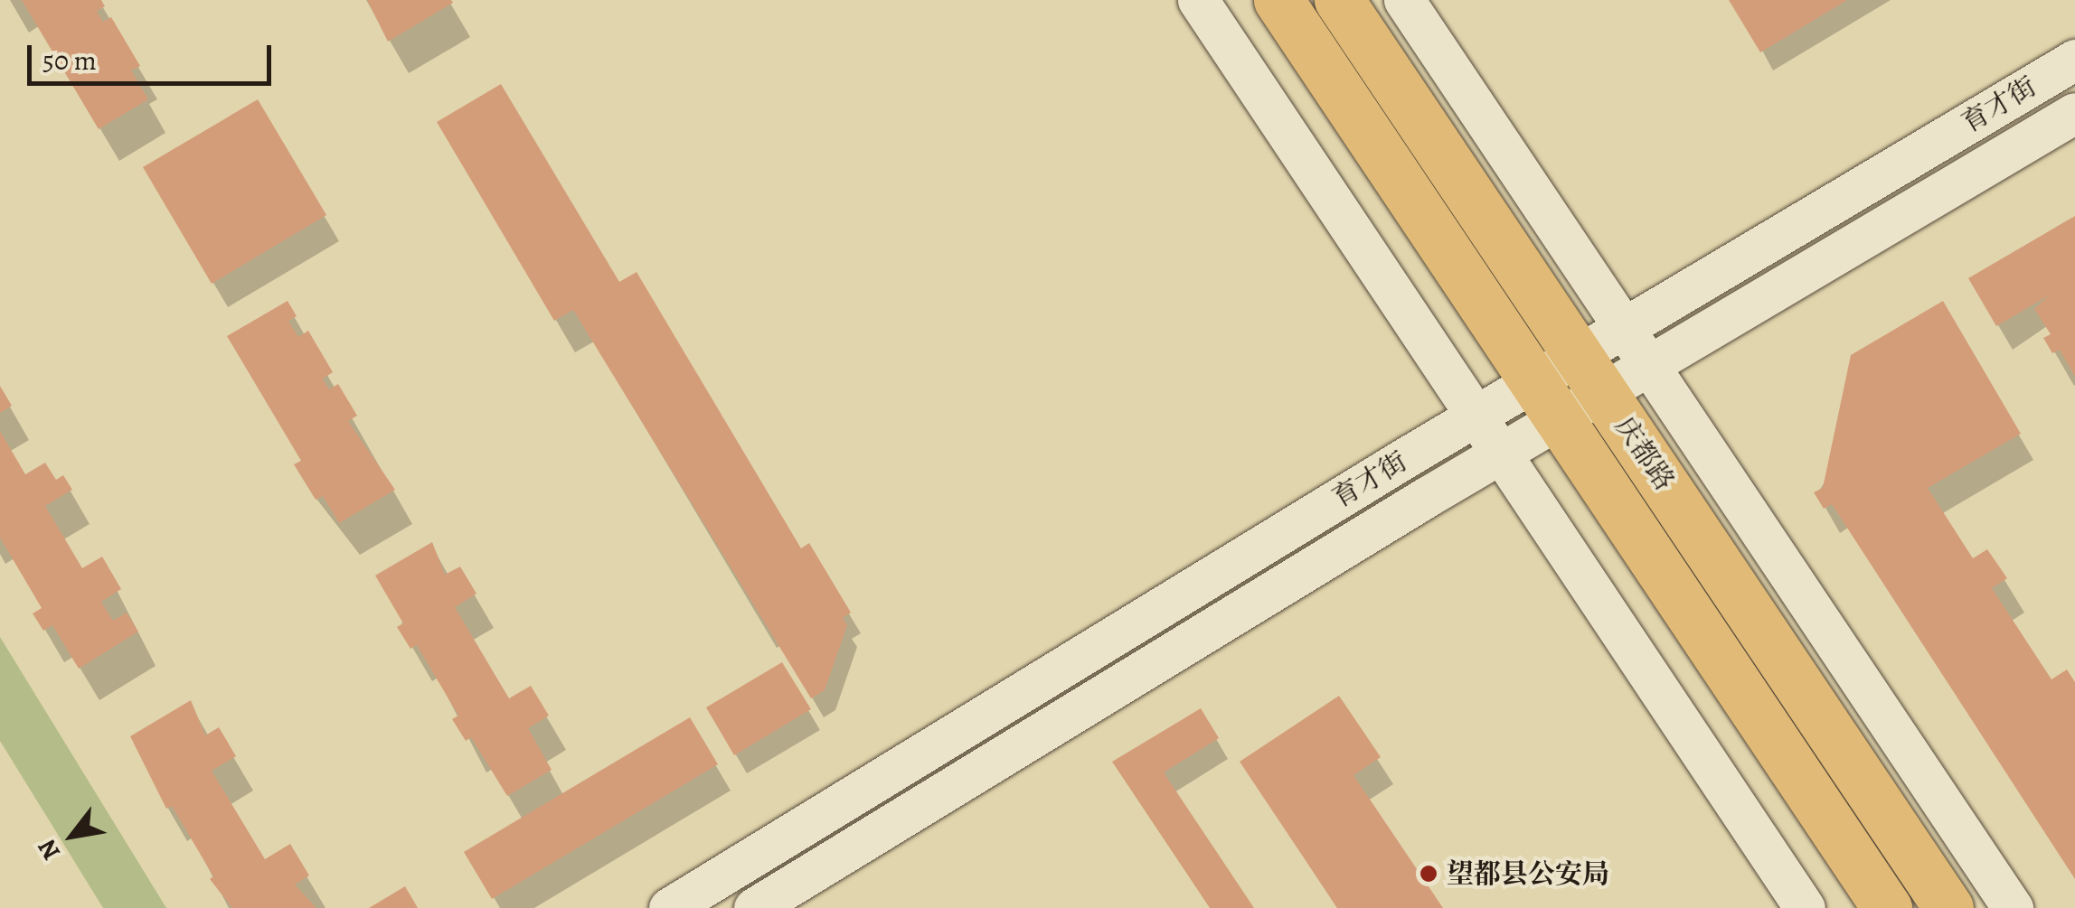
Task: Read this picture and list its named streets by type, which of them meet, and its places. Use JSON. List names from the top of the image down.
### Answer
{
  "streets": {
    "highway": ["庆都路"],
    "street": ["育才街"]
  },
  "crossings": [
    ["育才街", "庆都路"]
  ],
  "places": ["望都县公安局"],
  "scale_bar": "50 m",
  "north": "bottom left"
}
